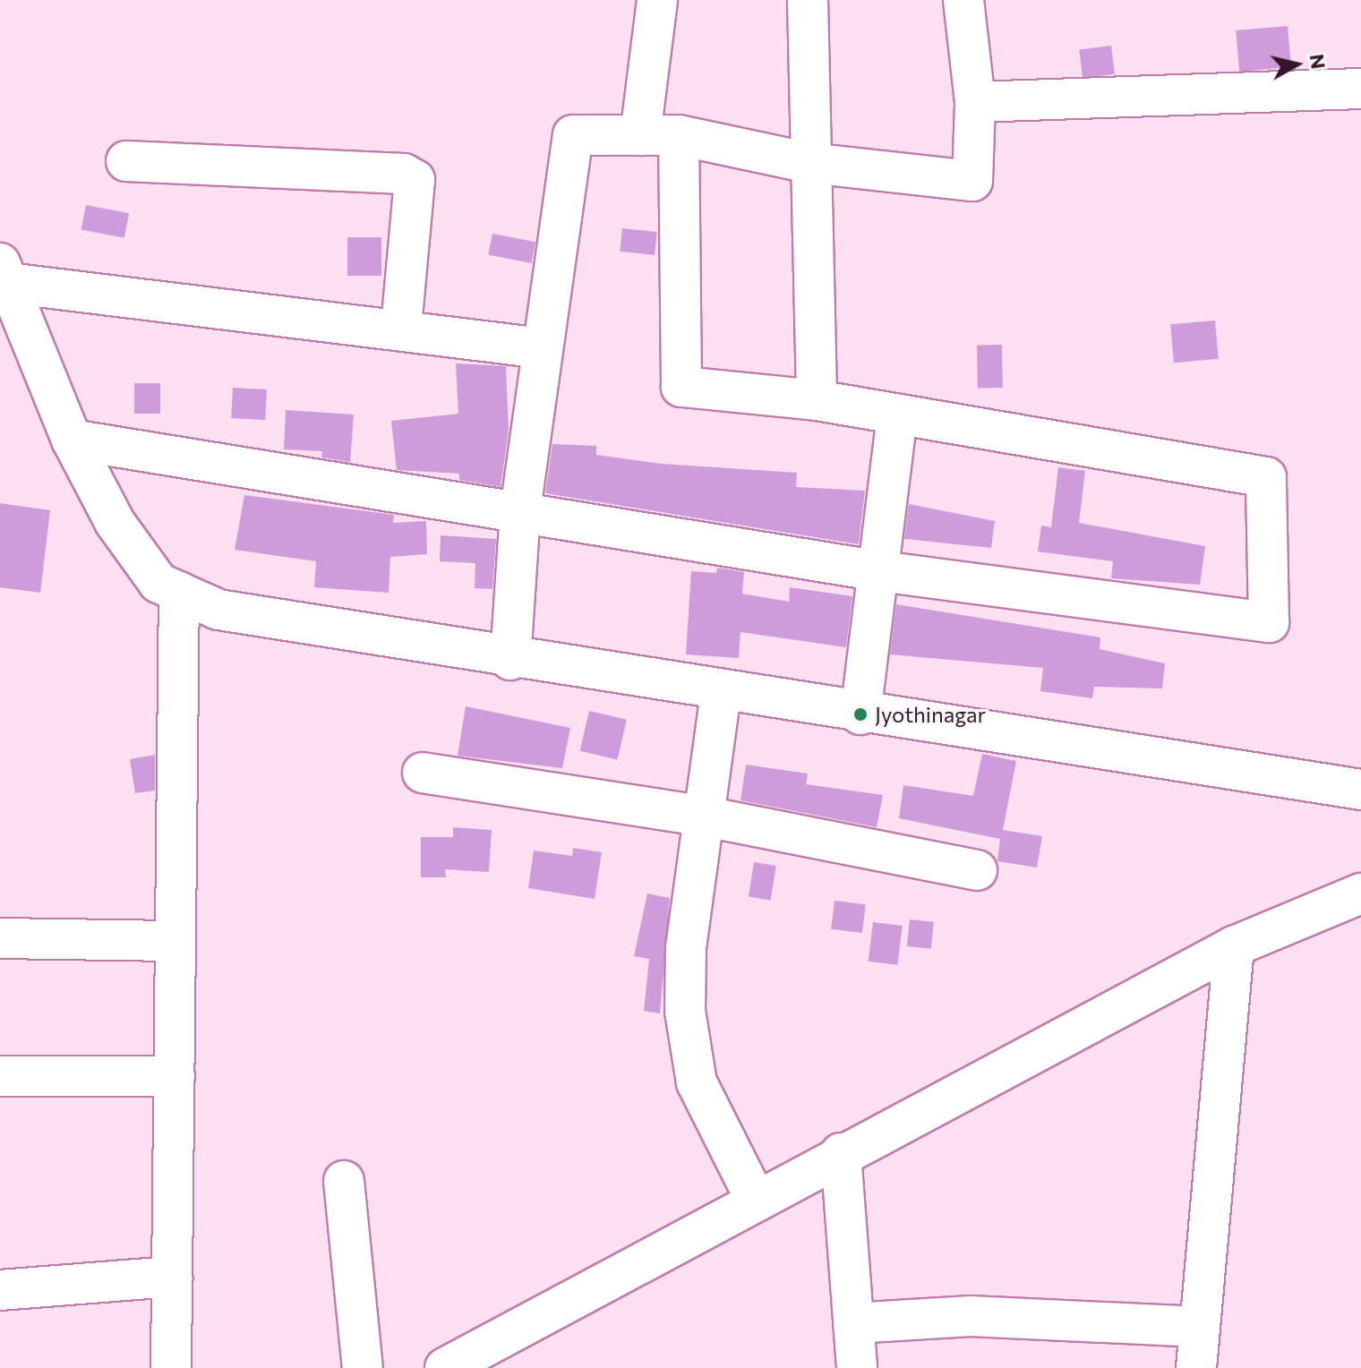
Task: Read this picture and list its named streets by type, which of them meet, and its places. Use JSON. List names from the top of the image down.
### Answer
{
  "places": ["Jyothinagar"],
  "north": "right"
}
